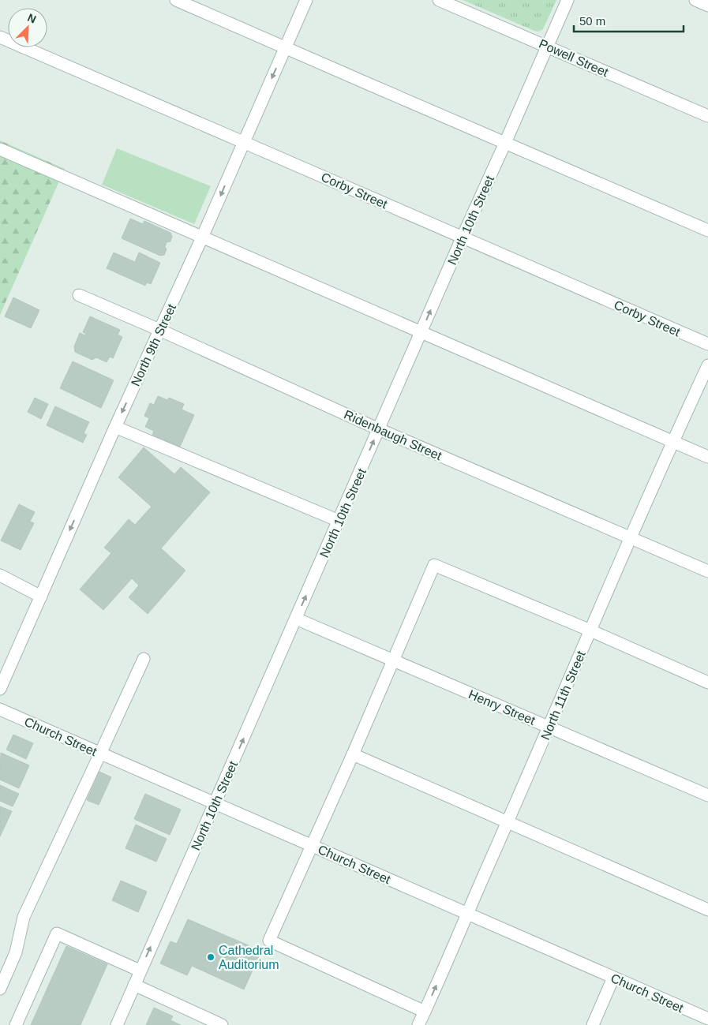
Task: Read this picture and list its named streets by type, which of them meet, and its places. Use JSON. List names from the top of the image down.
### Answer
{
  "streets": {
    "street": [
      "Powell Street",
      "Corby Street",
      "North 10th Street",
      "North 9th Street",
      "Ridenbaugh Street",
      "North 11th Street",
      "Henry Street",
      "Church Street"
    ]
  },
  "crossings": [
    ["Powell Street", "North 10th Street"],
    ["Corby Street", "North 10th Street"],
    ["Corby Street", "North 9th Street"],
    ["North 10th Street", "Ridenbaugh Street"],
    ["North 10th Street", "Henry Street"],
    ["North 10th Street", "Church Street"],
    ["North 9th Street", "Ridenbaugh Street"],
    ["Ridenbaugh Street", "North 11th Street"],
    ["North 11th Street", "Henry Street"],
    ["North 11th Street", "Church Street"]
  ],
  "one_way": ["North 10th Street", "North 9th Street"],
  "places": ["Cathedral Auditorium"],
  "scale_bar": "50 m",
  "north": "top right"
}
